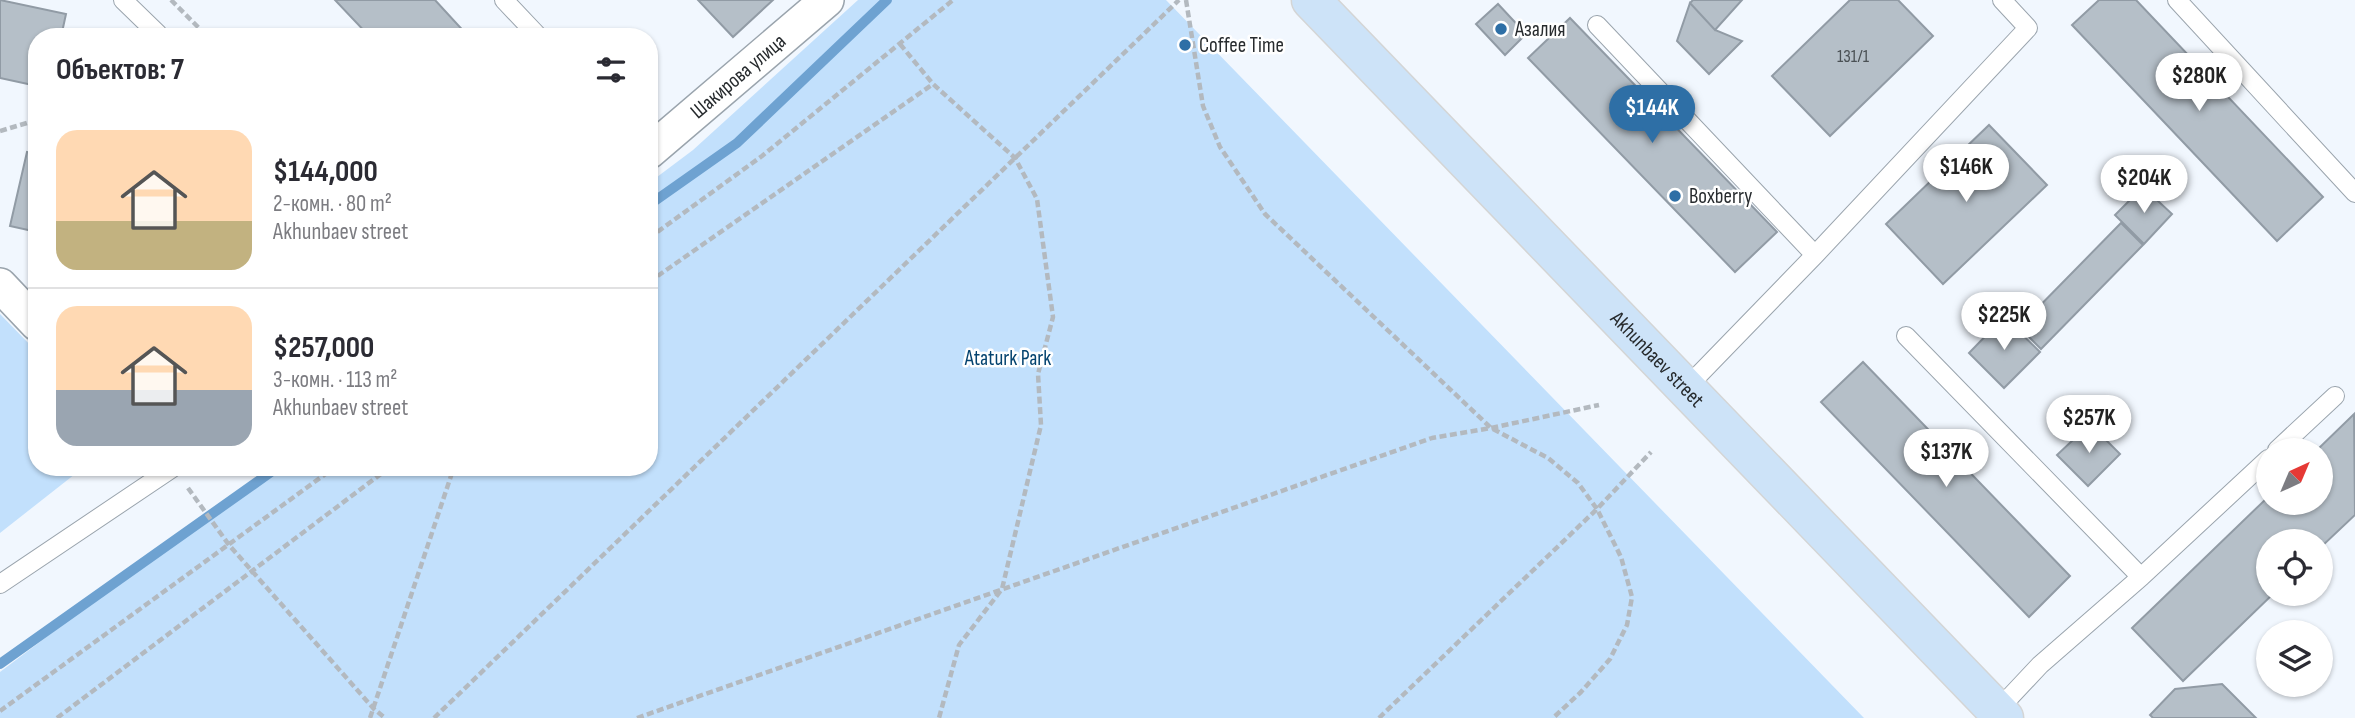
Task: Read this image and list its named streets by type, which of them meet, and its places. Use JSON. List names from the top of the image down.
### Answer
{
  "streets": {
    "main road": ["Akhunbaev street"],
    "street": ["Шакирова улица"]
  },
  "parks": ["Ataturk Park"],
  "places": ["Азалия", "Coffee Time", "Boxberry"],
  "house_numbers": ["131/1"],
  "north": "top right",
  "page": {
    "heading": "Объектов: 7",
    "price": [
      "$280K",
      "$144K",
      "$146K",
      "$204K",
      "$225K",
      "$257K",
      "$137K"
    ],
    "list": [
      {
        "name": "$144,000",
        "note": "2-комн. · 80 m² · Akhunbaev street"
      },
      {
        "name": "$257,000",
        "note": "3-комн. · 113 m² · Akhunbaev street"
      }
    ]
  }
}
